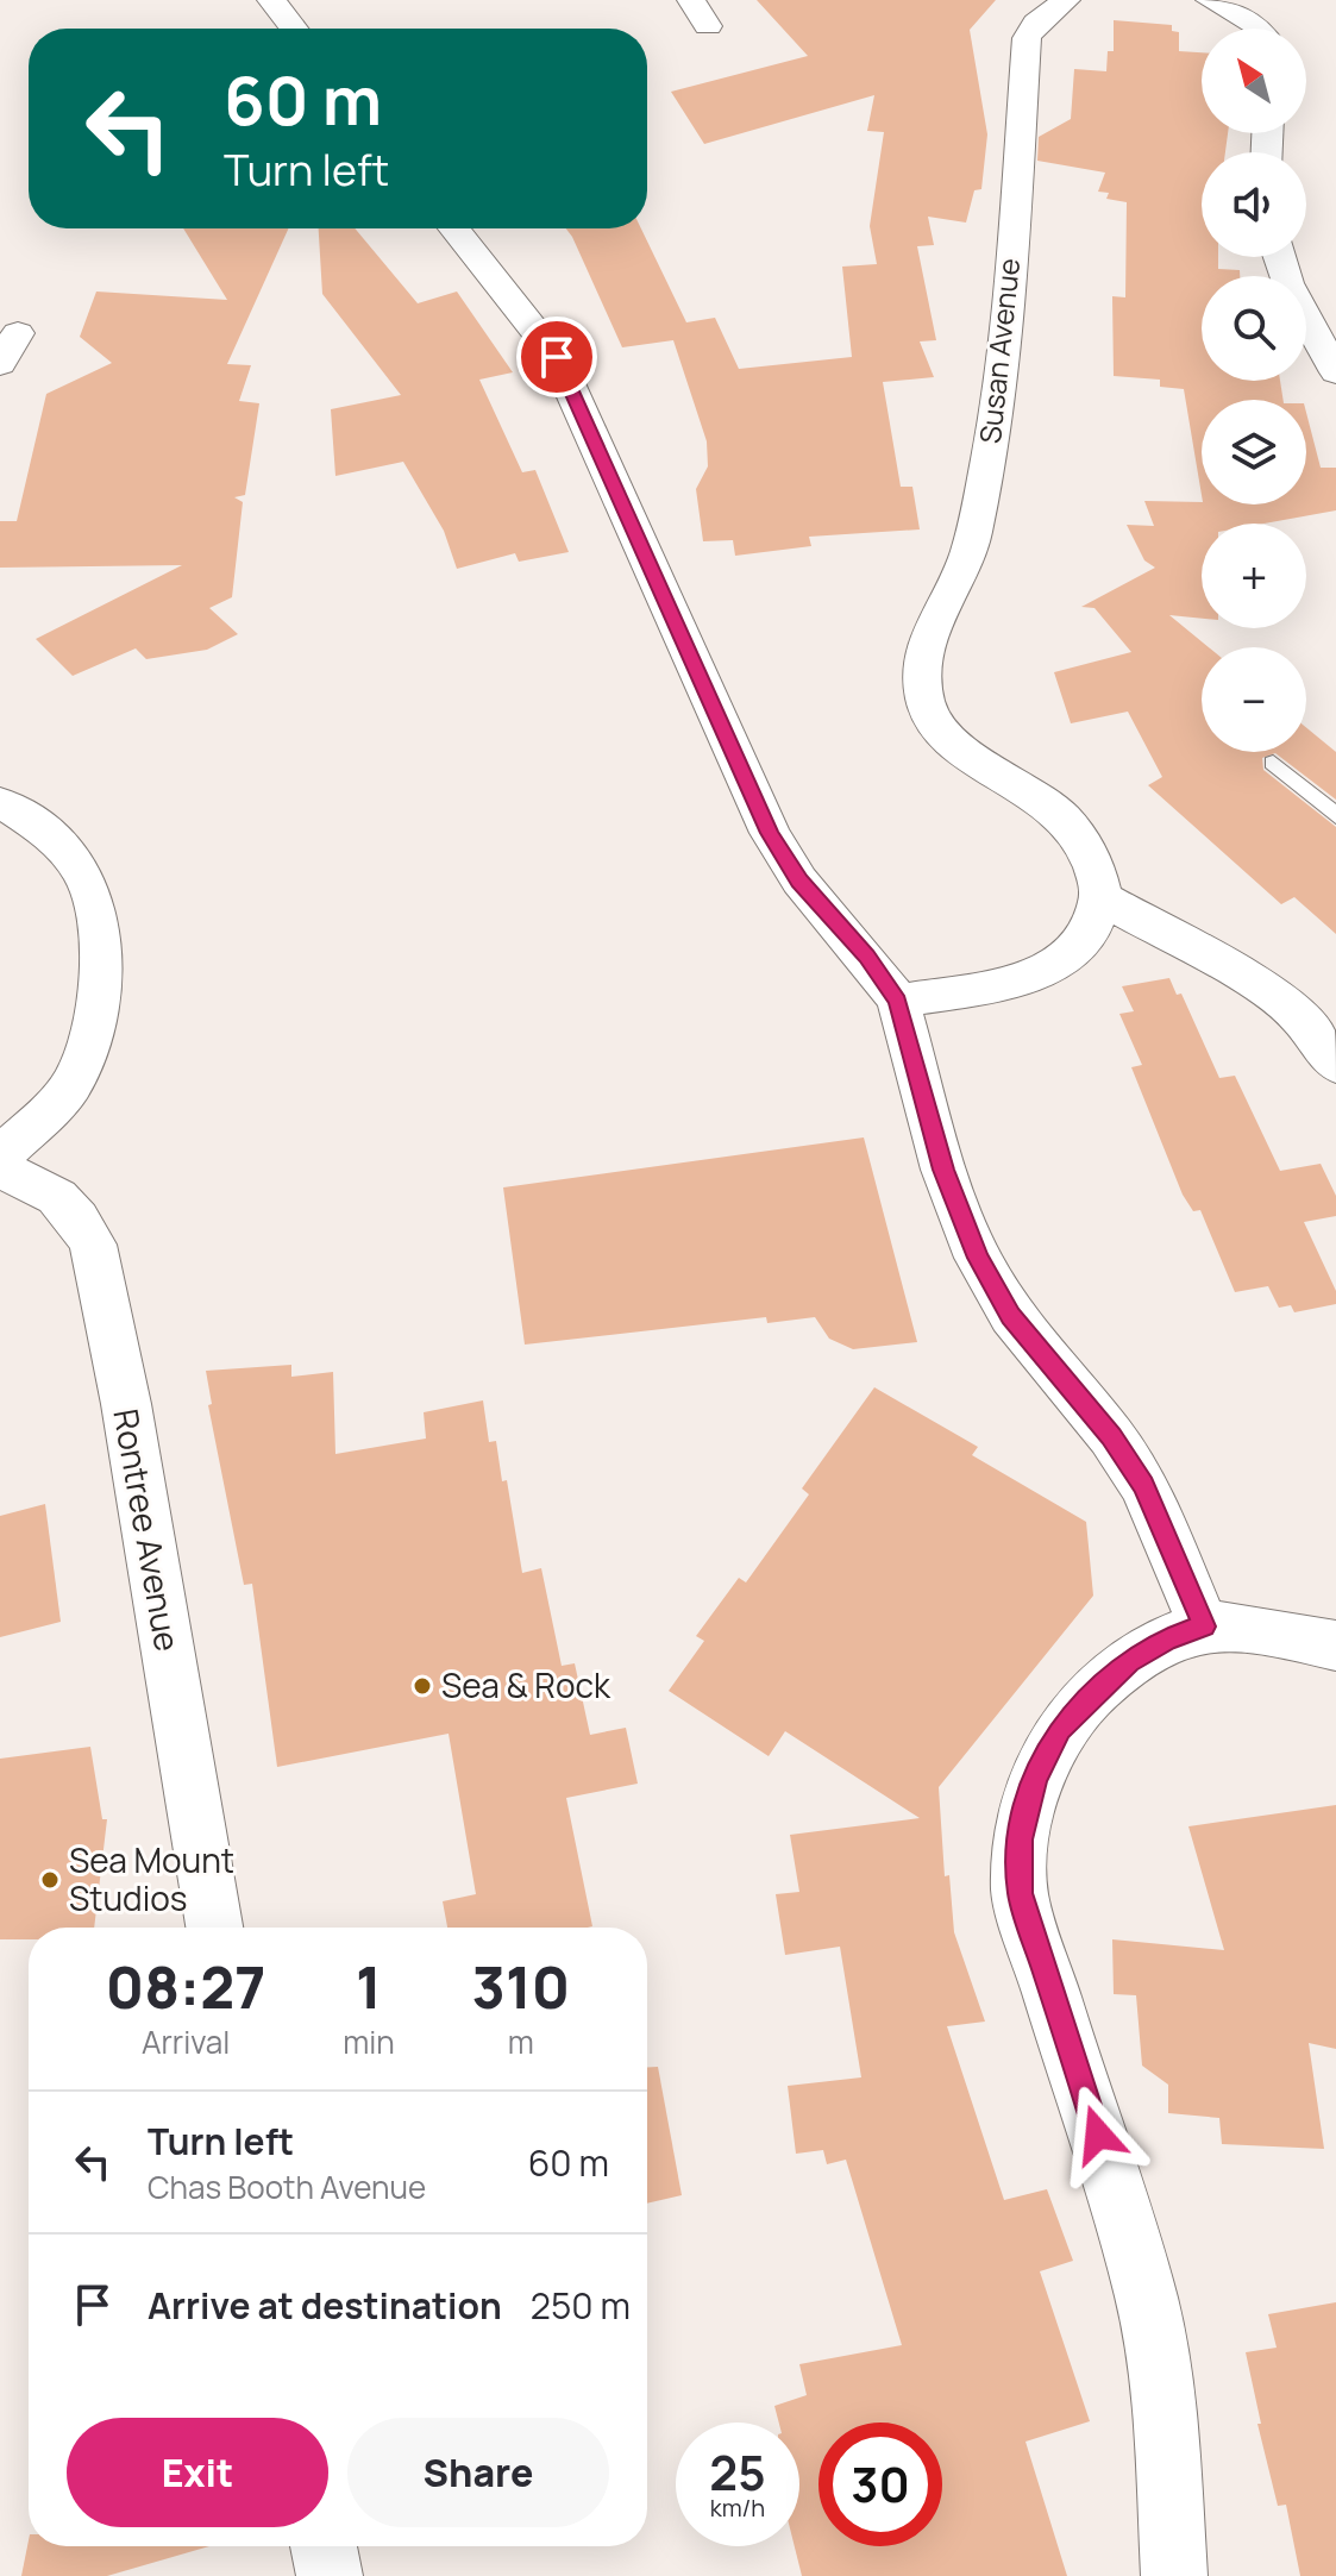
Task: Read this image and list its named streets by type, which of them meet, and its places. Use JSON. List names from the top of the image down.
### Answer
{
  "streets": {
    "street": ["Susan Avenue", "Rontree Avenue"]
  },
  "places": ["Sea & Rock", "Sea Mount Studios"],
  "north": "top left",
  "page": {
    "map_buttons": ["+", "−"],
    "turn": ["60 m", "Turn left"],
    "eta": [
      "08:27",
      "Arrival",
      "1",
      "min",
      "310",
      "m"
    ],
    "list": [
      {
        "name": "Turn left",
        "note": "Chas Booth Avenue",
        "value": "60 m"
      },
      {
        "name": "Arrive at destination",
        "value": "250 m"
      }
    ],
    "buttons": ["Exit", "Share"],
    "speed": "25 km/h",
    "limit": "30"
  }
}
